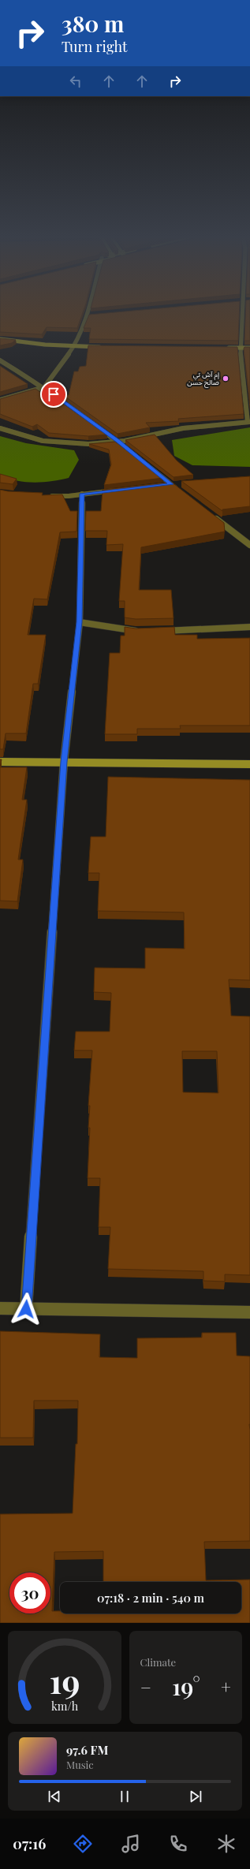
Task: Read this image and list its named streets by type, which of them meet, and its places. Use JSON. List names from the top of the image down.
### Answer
{
  "places": ["إم آش تي صالح حسن"],
  "page": {
    "turn": ["380 m", "Turn right"],
    "limit": "30",
    "trip": "07:18 · 2 min · 540 m",
    "tile": "Climate",
    "heat": ["−", "19°", "+"],
    "song": ["97.6 FM", "Music"],
    "tabs": "07:16",
    "gauge": ["19", "km/h"]
  }
}
